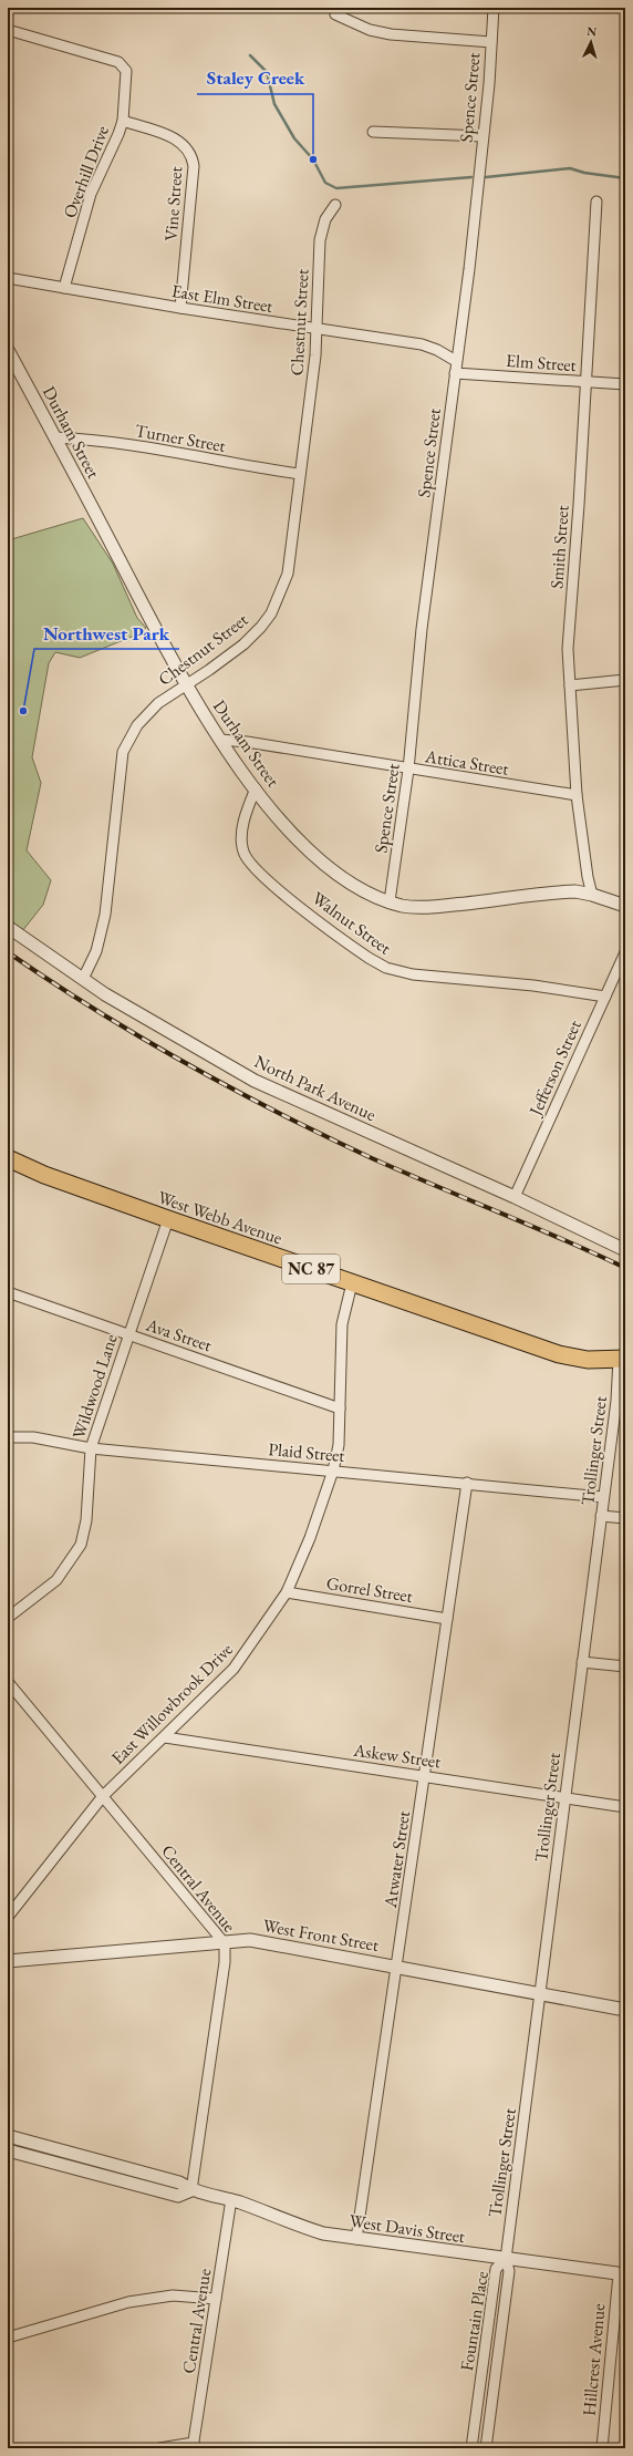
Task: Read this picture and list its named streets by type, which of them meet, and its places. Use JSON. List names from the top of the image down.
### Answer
{
  "streets": {
    "highway": ["West Webb Avenue", "NC 87"],
    "street": [
      "Spence Street",
      "Overhill Drive",
      "Vine Street",
      "East Elm Street",
      "Chestnut Street",
      "Elm Street",
      "Durham Street",
      "Turner Street",
      "Smith Street",
      "Attica Street",
      "Walnut Street",
      "Jefferson Street",
      "North Park Avenue",
      "Ava Street",
      "Wildwood Lane",
      "Trollinger Street",
      "Plaid Street",
      "Gorrel Street",
      "East Willowbrook Drive",
      "Askew Street",
      "Atwater Street",
      "Central Avenue",
      "West Front Street",
      "West Davis Street",
      "Fountain Place",
      "Hillcrest Avenue"
    ]
  },
  "crossings": [
    ["Spence Street", "East Elm Street"],
    ["Spence Street", "Elm Street"],
    ["Spence Street", "Durham Street"],
    ["Spence Street", "Attica Street"],
    ["Overhill Drive", "Vine Street"],
    ["Overhill Drive", "East Elm Street"],
    ["Vine Street", "East Elm Street"],
    ["East Elm Street", "Chestnut Street"],
    ["Chestnut Street", "Durham Street"],
    ["Chestnut Street", "Turner Street"],
    ["Chestnut Street", "North Park Avenue"],
    ["Elm Street", "Smith Street"],
    ["Durham Street", "Turner Street"],
    ["Durham Street", "Smith Street"],
    ["Durham Street", "Attica Street"],
    ["Durham Street", "Walnut Street"],
    ["Smith Street", "Attica Street"],
    ["Walnut Street", "Jefferson Street"],
    ["Jefferson Street", "North Park Avenue"],
    ["West Webb Avenue", "Wildwood Lane"],
    ["West Webb Avenue", "Trollinger Street"],
    ["West Webb Avenue", "East Willowbrook Drive"],
    ["Ava Street", "Wildwood Lane"],
    ["Ava Street", "East Willowbrook Drive"],
    ["Wildwood Lane", "Plaid Street"],
    ["Trollinger Street", "Plaid Street"],
    ["Trollinger Street", "Askew Street"],
    ["Trollinger Street", "West Front Street"],
    ["Trollinger Street", "West Davis Street"],
    ["Trollinger Street", "Fountain Place"],
    ["Plaid Street", "East Willowbrook Drive"],
    ["Plaid Street", "Atwater Street"],
    ["Gorrel Street", "East Willowbrook Drive"],
    ["Gorrel Street", "Atwater Street"],
    ["East Willowbrook Drive", "Askew Street"],
    ["East Willowbrook Drive", "Central Avenue"],
    ["Askew Street", "Atwater Street"],
    ["Atwater Street", "West Front Street"],
    ["Atwater Street", "West Davis Street"],
    ["Central Avenue", "West Front Street"],
    ["Central Avenue", "West Davis Street"],
    ["West Davis Street", "Fountain Place"],
    ["West Davis Street", "Hillcrest Avenue"]
  ],
  "places": ["Staley Creek", "Northwest Park"],
  "north": "top"
}
